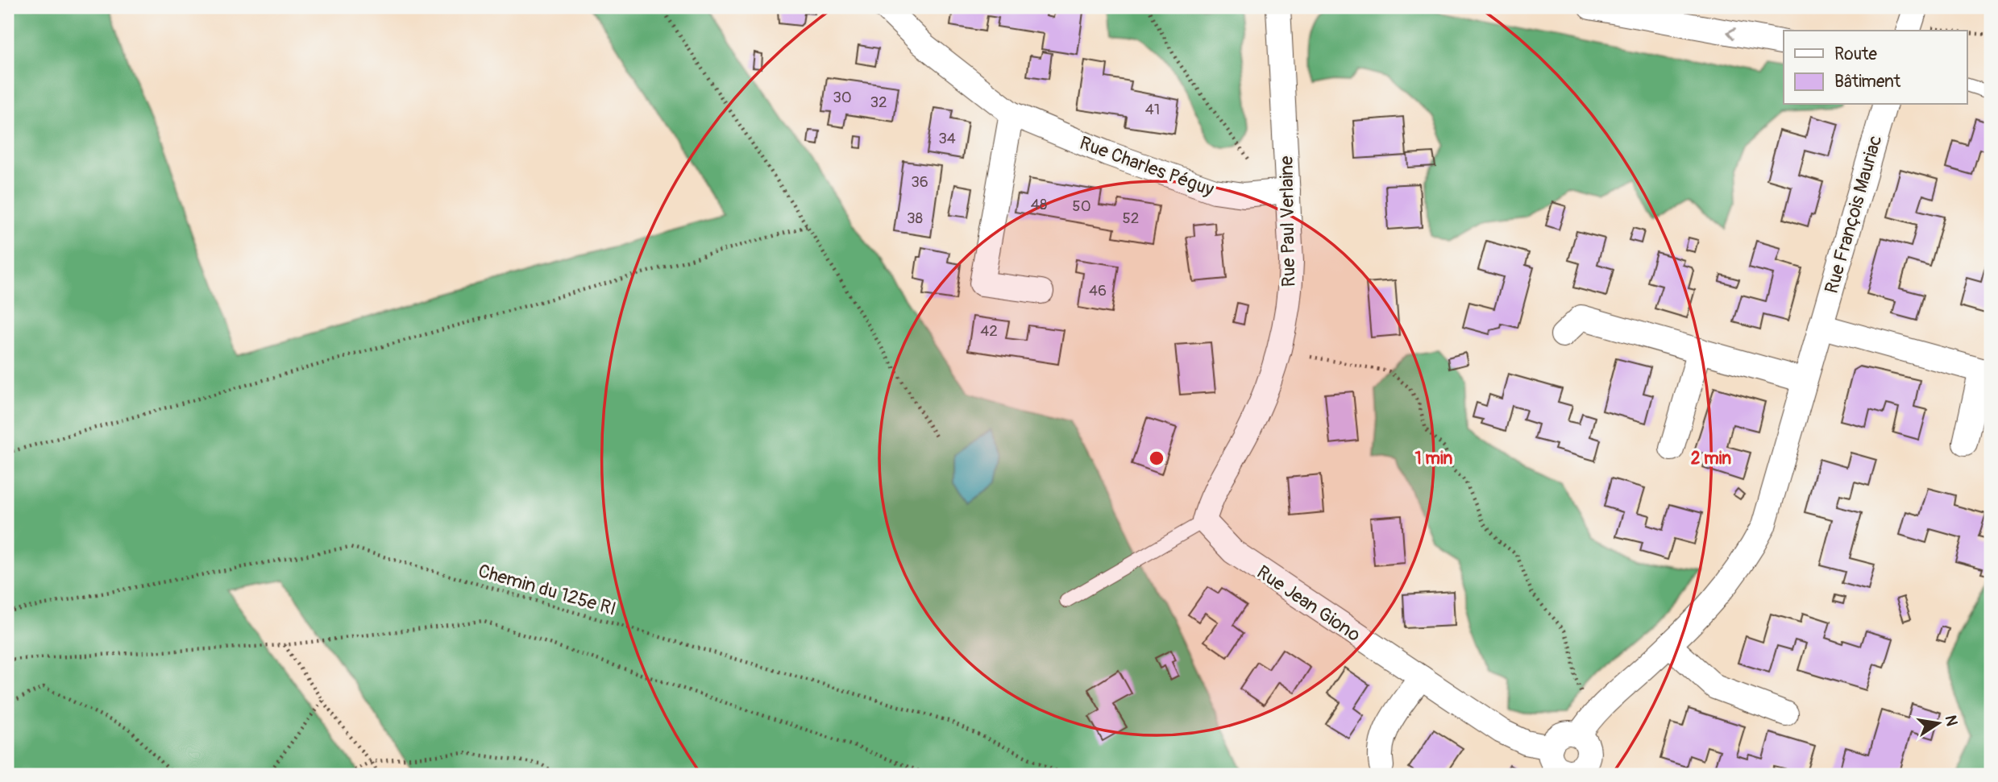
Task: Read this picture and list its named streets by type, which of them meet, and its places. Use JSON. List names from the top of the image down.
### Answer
{
  "streets": {
    "street": [
      "Rue Charles Péguy",
      "Rue François Mauriac",
      "Rue Paul Verlaine",
      "Rue Jean Giono"
    ],
    "path": ["Chemin du 125e RI"]
  },
  "crossings": [
    ["Rue Charles Péguy", "Rue Paul Verlaine"],
    ["Rue François Mauriac", "Rue Jean Giono"],
    ["Rue Paul Verlaine", "Rue Jean Giono"]
  ],
  "house_numbers": [
    "30",
    "32",
    "41",
    "34",
    "36",
    "48",
    "50",
    "38",
    "52",
    "46",
    "42"
  ],
  "legend": ["Route", "Bâtiment"],
  "north": "right",
  "rings": ["1 min", "2 min"]
}
